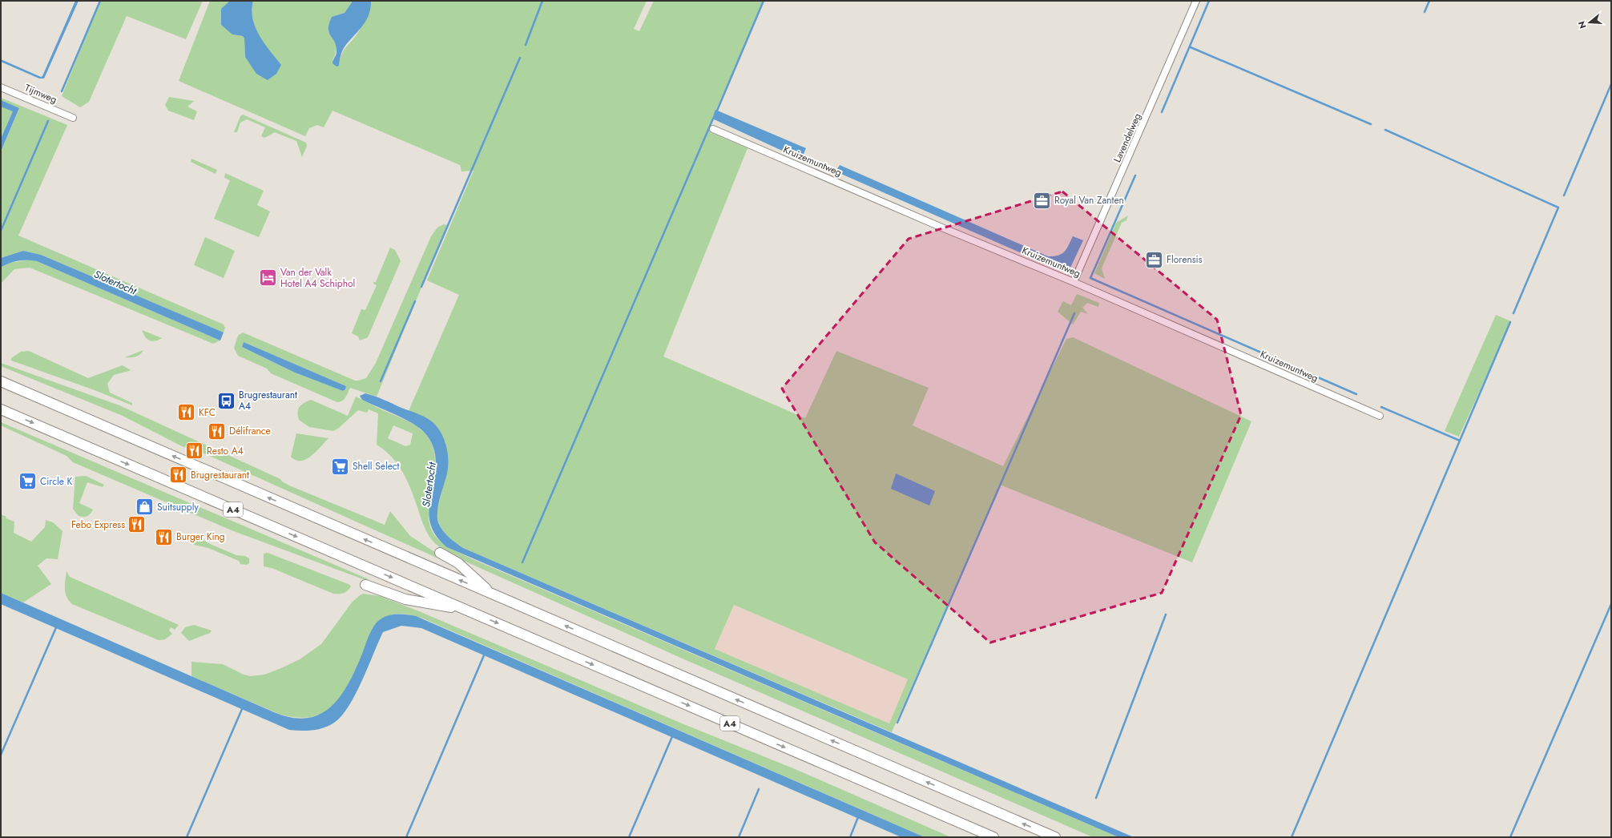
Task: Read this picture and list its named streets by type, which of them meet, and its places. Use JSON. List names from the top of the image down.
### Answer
{
  "streets": {
    "highway": ["A4"],
    "street": ["Tijmweg", "Lavendelweg", "Kruizemuntweg"]
  },
  "crossings": [
    ["Lavendelweg", "Kruizemuntweg"]
  ],
  "water": ["Slotertocht"],
  "places": {
    "office": ["Royal Van Zanten", "Florensis"],
    "hotel": ["Van der Valk Hotel A4 Schiphol"],
    "bus stop": ["Brugrestaurant A4"],
    "restaurant": [
      "KFC",
      "Délifrance",
      "Resto A4",
      "Brugrestaurant",
      "Febo Express",
      "Burger King"
    ],
    "supermarket": ["Shell Select", "Circle K"],
    "shop": ["Suitsupply"]
  },
  "north": "left"
}
